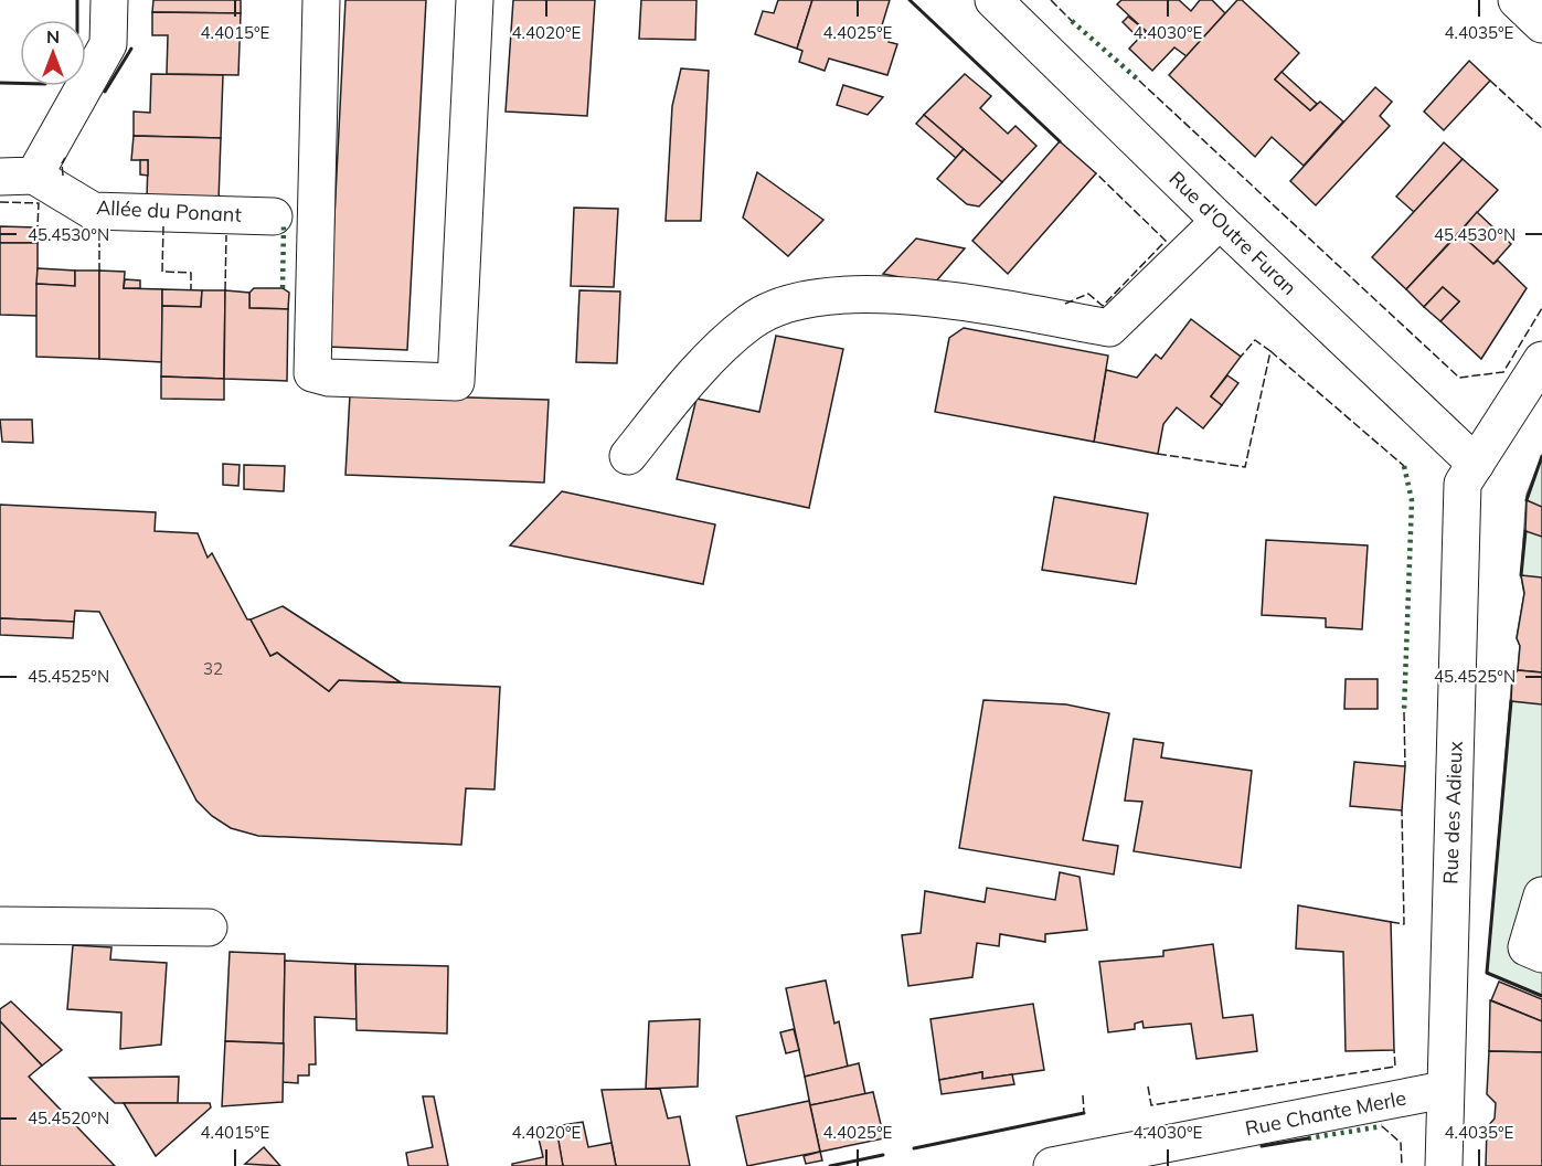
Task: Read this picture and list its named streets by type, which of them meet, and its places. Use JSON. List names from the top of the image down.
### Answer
{
  "streets": {
    "street": [
      "Allée du Ponant",
      "Rue d'Outre Furan",
      "Rue des Adieux",
      "Rue Chante Merle"
    ]
  },
  "crossings": [
    ["Rue d'Outre Furan", "Rue des Adieux"],
    ["Rue des Adieux", "Rue Chante Merle"]
  ],
  "house_numbers": ["32"],
  "north": "top",
  "coordinates": [
    "4.4015°E",
    "4.4020°E",
    "4.4025°E",
    "4.4030°E",
    "4.4035°E",
    "45.4530°N",
    "45.4525°N",
    "45.4520°N"
  ]
}
